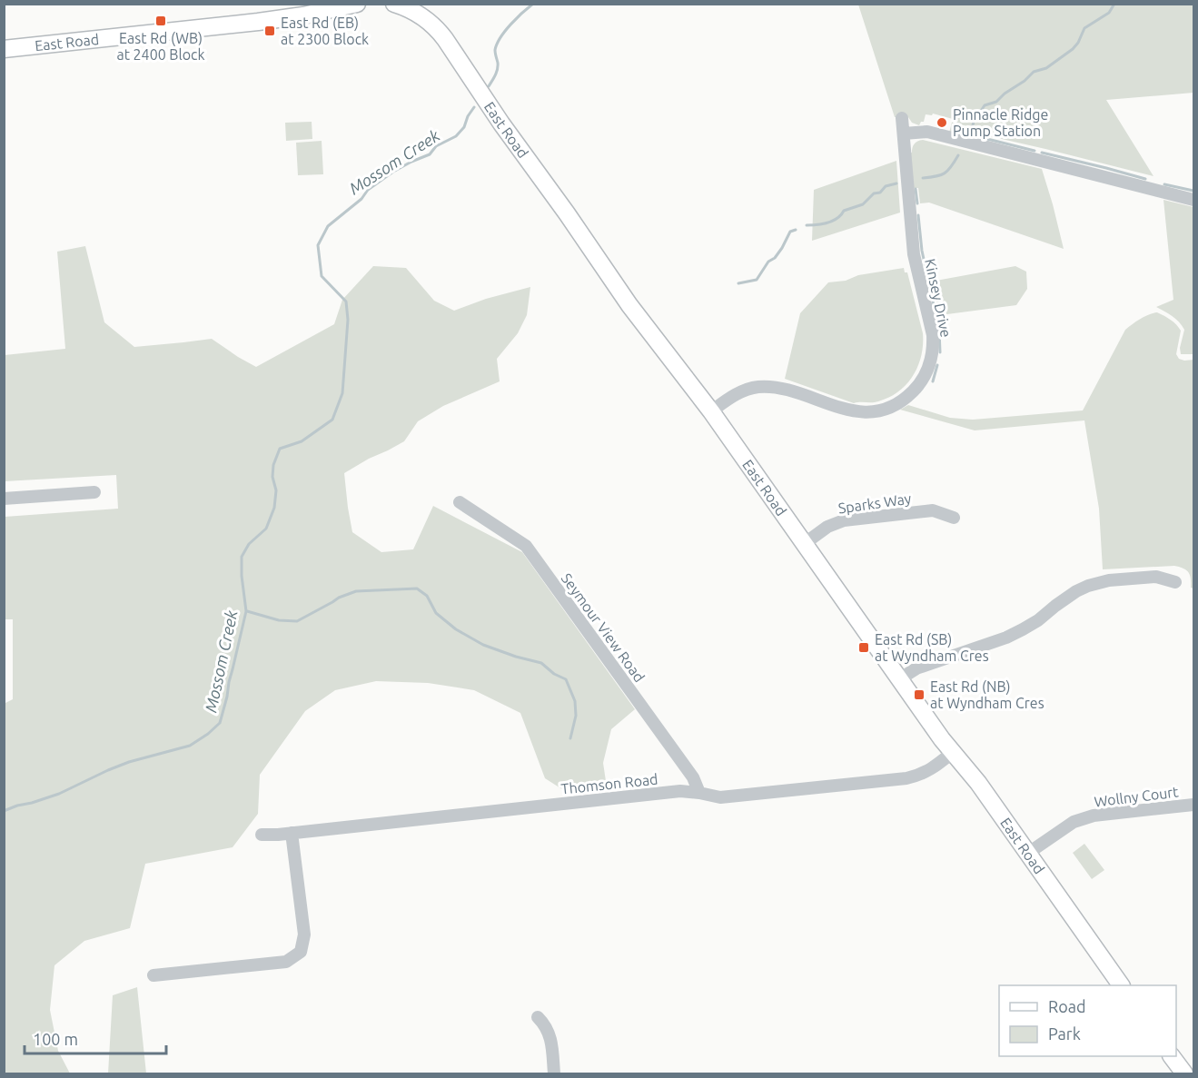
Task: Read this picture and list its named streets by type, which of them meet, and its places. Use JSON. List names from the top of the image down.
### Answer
{
  "streets": {
    "main road": ["East Road"],
    "street": [
      "Kinsey Drive",
      "Sparks Way",
      "Seymour View Road",
      "Thomson Road",
      "Wollny Court"
    ]
  },
  "crossings": [
    ["East Road", "Kinsey Drive"],
    ["East Road", "Sparks Way"],
    ["East Road", "Thomson Road"],
    ["East Road", "Wollny Court"],
    ["Seymour View Road", "Thomson Road"]
  ],
  "water": ["Mossom Creek"],
  "places": {
    "transit": [
      "East Rd (WB) at 2400 Block",
      "East Rd (EB) at 2300 Block",
      "East Rd (SB) at Wyndham Cres",
      "East Rd (NB) at Wyndham Cres"
    ],
    "other": ["Pinnacle Ridge Pump Station"]
  },
  "legend": ["Road", "Park"],
  "scale_bar": "100 m"
}
